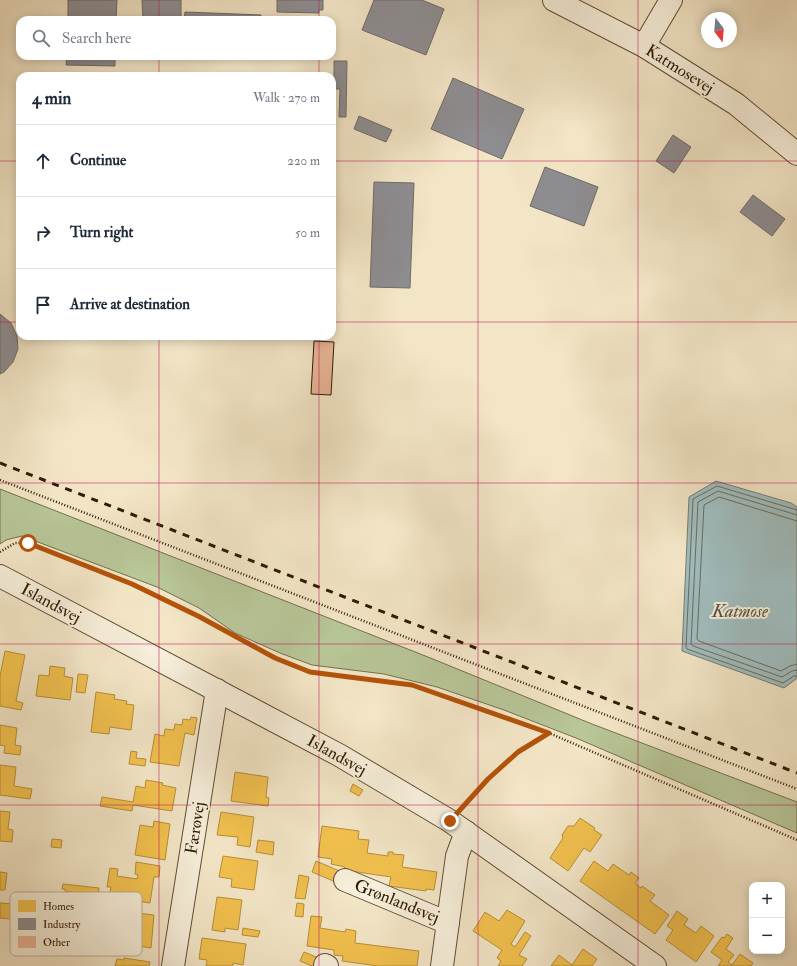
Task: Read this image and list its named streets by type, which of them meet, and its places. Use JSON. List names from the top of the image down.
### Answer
{
  "streets": {
    "street": [
      "Katmosevej",
      "Islandsvej",
      "Færøvej",
      "Grønlandsvej"
    ]
  },
  "crossings": [
    ["Islandsvej", "Færøvej"],
    ["Islandsvej", "Grønlandsvej"]
  ],
  "water": ["Katmose"],
  "legend": ["Homes", "Industry", "Other"],
  "north": "bottom",
  "page": {
    "search": "Search here",
    "heading": ["4 min", "Walk · 270 m"],
    "list": [
      ["Continue", "220 m"],
      ["Turn right", "50 m"],
      "Arrive at destination"
    ],
    "map_buttons": ["+", "−"]
  }
}
